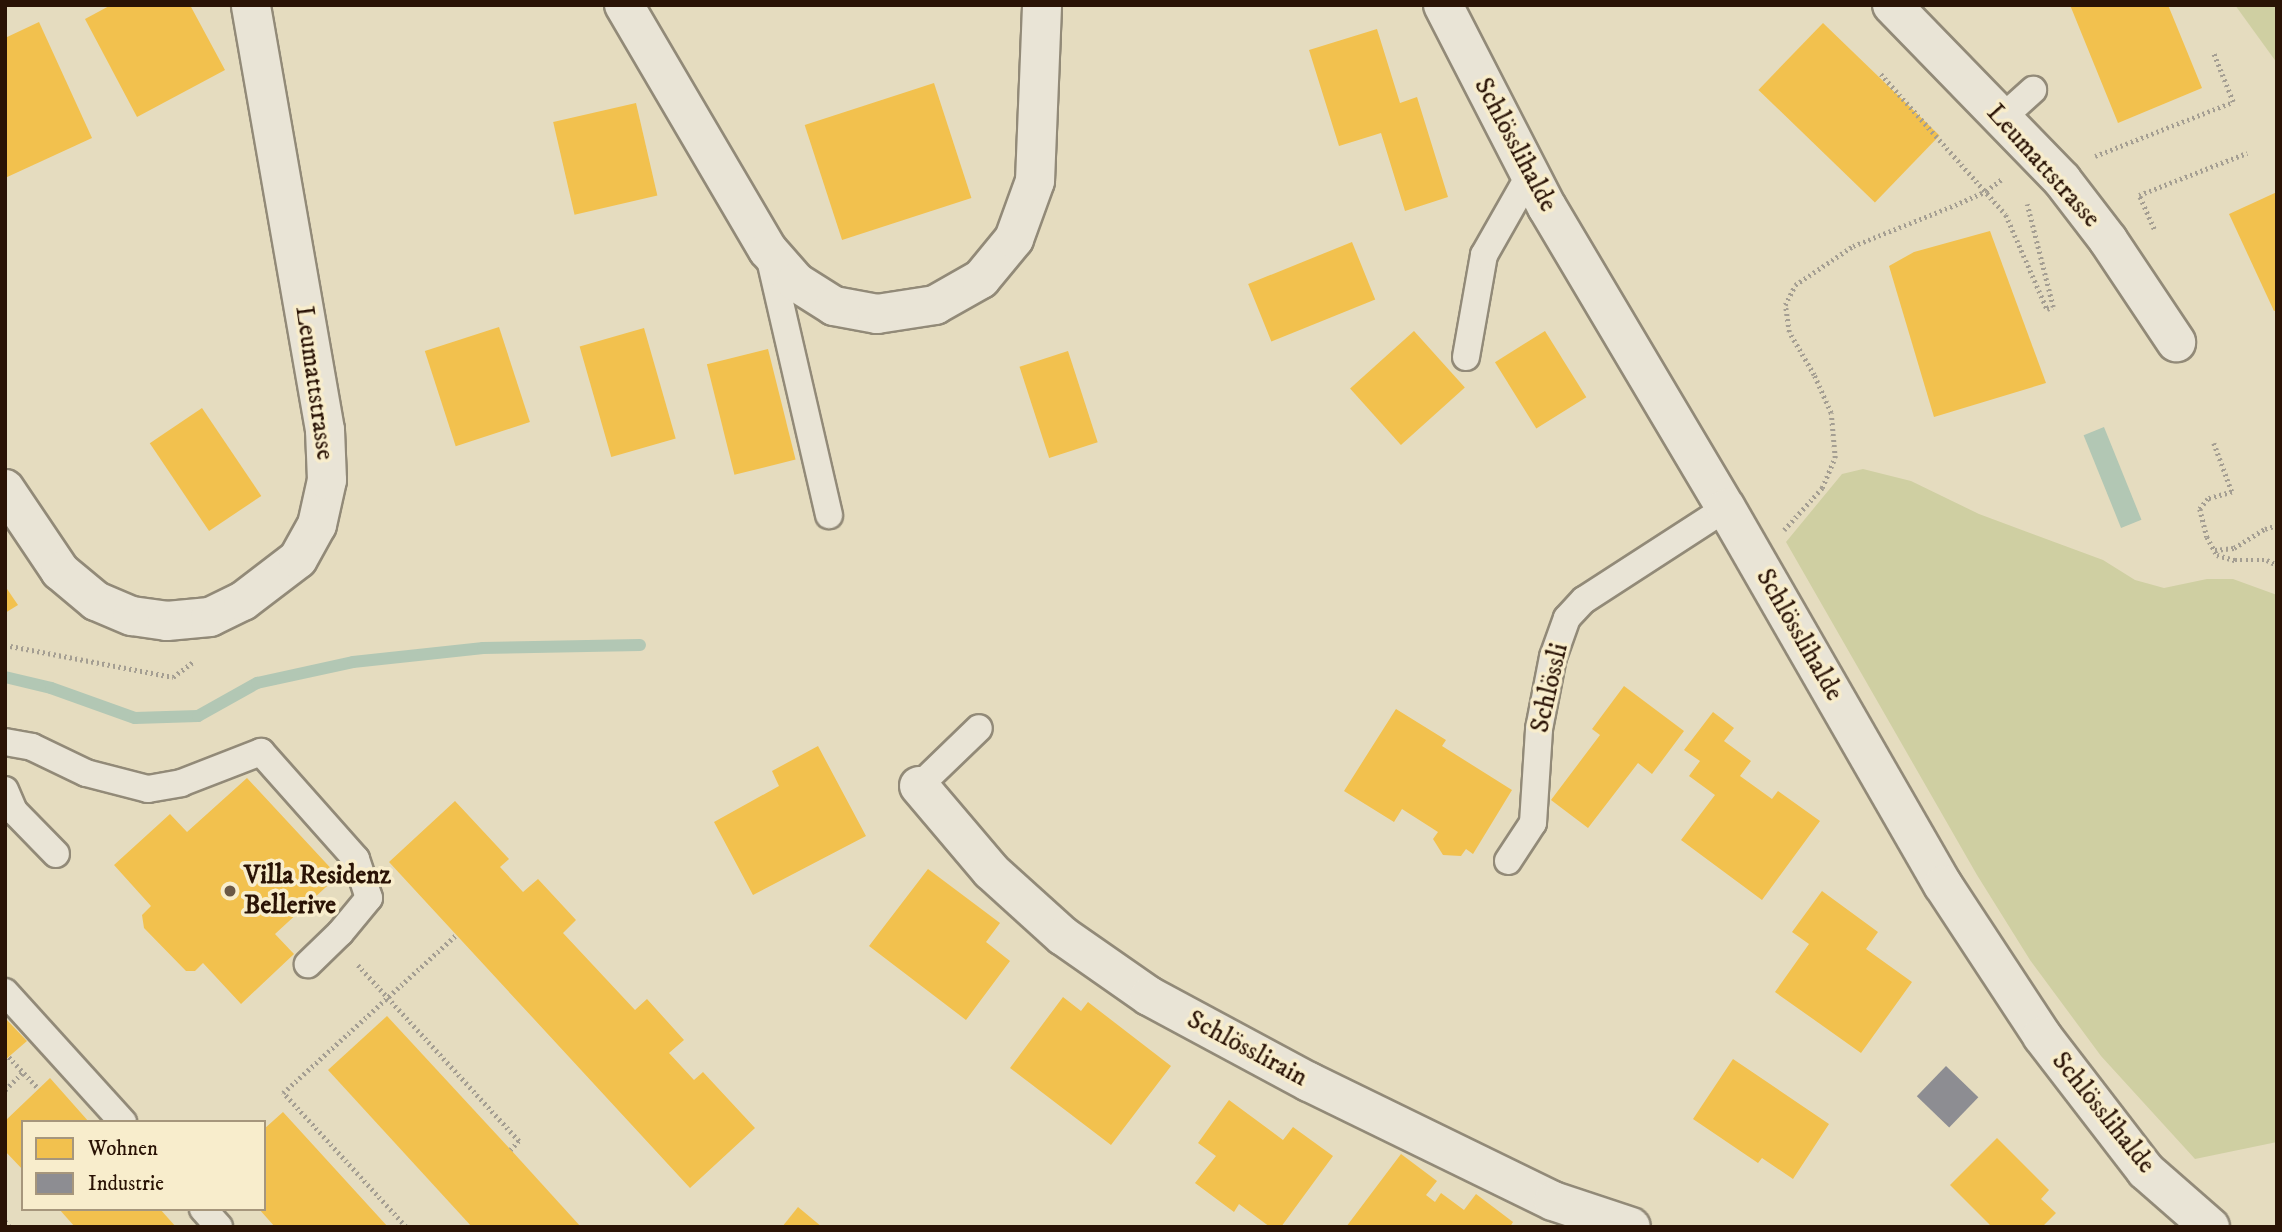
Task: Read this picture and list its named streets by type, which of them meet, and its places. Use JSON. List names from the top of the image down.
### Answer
{
  "streets": {
    "street": ["Schlösslihalde", "Leumattstrasse", "Schlösslirain"],
    "lane": ["Schlössli"]
  },
  "crossings": [
    ["Schlösslihalde", "Schlössli"]
  ],
  "places": ["Villa Residenz Bellerive"],
  "legend": ["Wohnen", "Industrie"]
}
